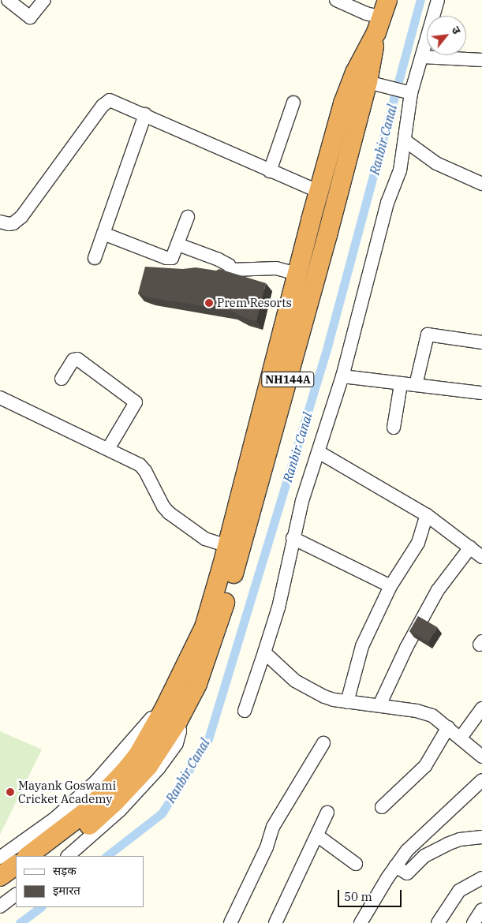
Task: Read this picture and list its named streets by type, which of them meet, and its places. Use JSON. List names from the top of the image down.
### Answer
{
  "streets": {
    "highway": ["NH144A"]
  },
  "water": ["Ranbir Canal"],
  "places": ["Prem Resorts", "Mayank Goswami Cricket Academy"],
  "legend": ["सड़क", "इमारत"],
  "scale_bar": "50 m",
  "north": "top right"
}
